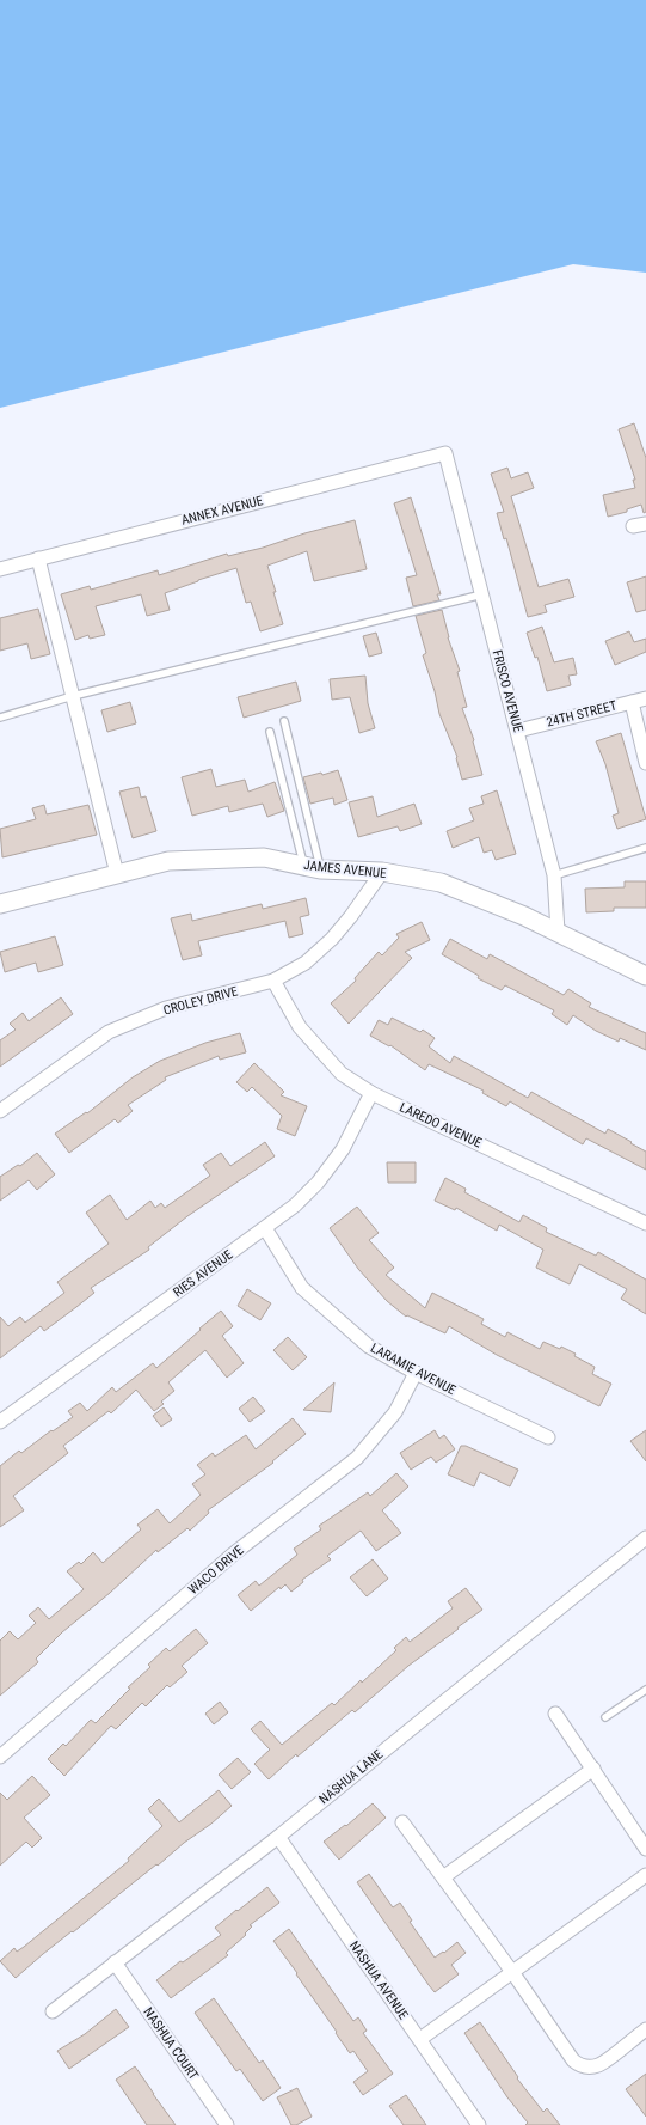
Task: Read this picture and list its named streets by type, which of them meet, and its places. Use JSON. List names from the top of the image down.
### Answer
{
  "streets": {
    "street": [
      "ANNEX AVENUE",
      "FRISCO AVENUE",
      "24TH STREET",
      "JAMES AVENUE",
      "CROLEY DRIVE",
      "LAREDO AVENUE",
      "RIES AVENUE",
      "LARAMIE AVENUE",
      "WACO DRIVE",
      "NASHUA LANE",
      "NASHUA AVENUE",
      "NASHUA COURT"
    ]
  },
  "crossings": [
    ["ANNEX AVENUE", "FRISCO AVENUE"],
    ["FRISCO AVENUE", "24TH STREET"],
    ["FRISCO AVENUE", "JAMES AVENUE"],
    ["JAMES AVENUE", "CROLEY DRIVE"],
    ["CROLEY DRIVE", "LAREDO AVENUE"],
    ["LAREDO AVENUE", "RIES AVENUE"],
    ["RIES AVENUE", "LARAMIE AVENUE"],
    ["LARAMIE AVENUE", "WACO DRIVE"],
    ["NASHUA LANE", "NASHUA AVENUE"],
    ["NASHUA LANE", "NASHUA COURT"]
  ]
}
